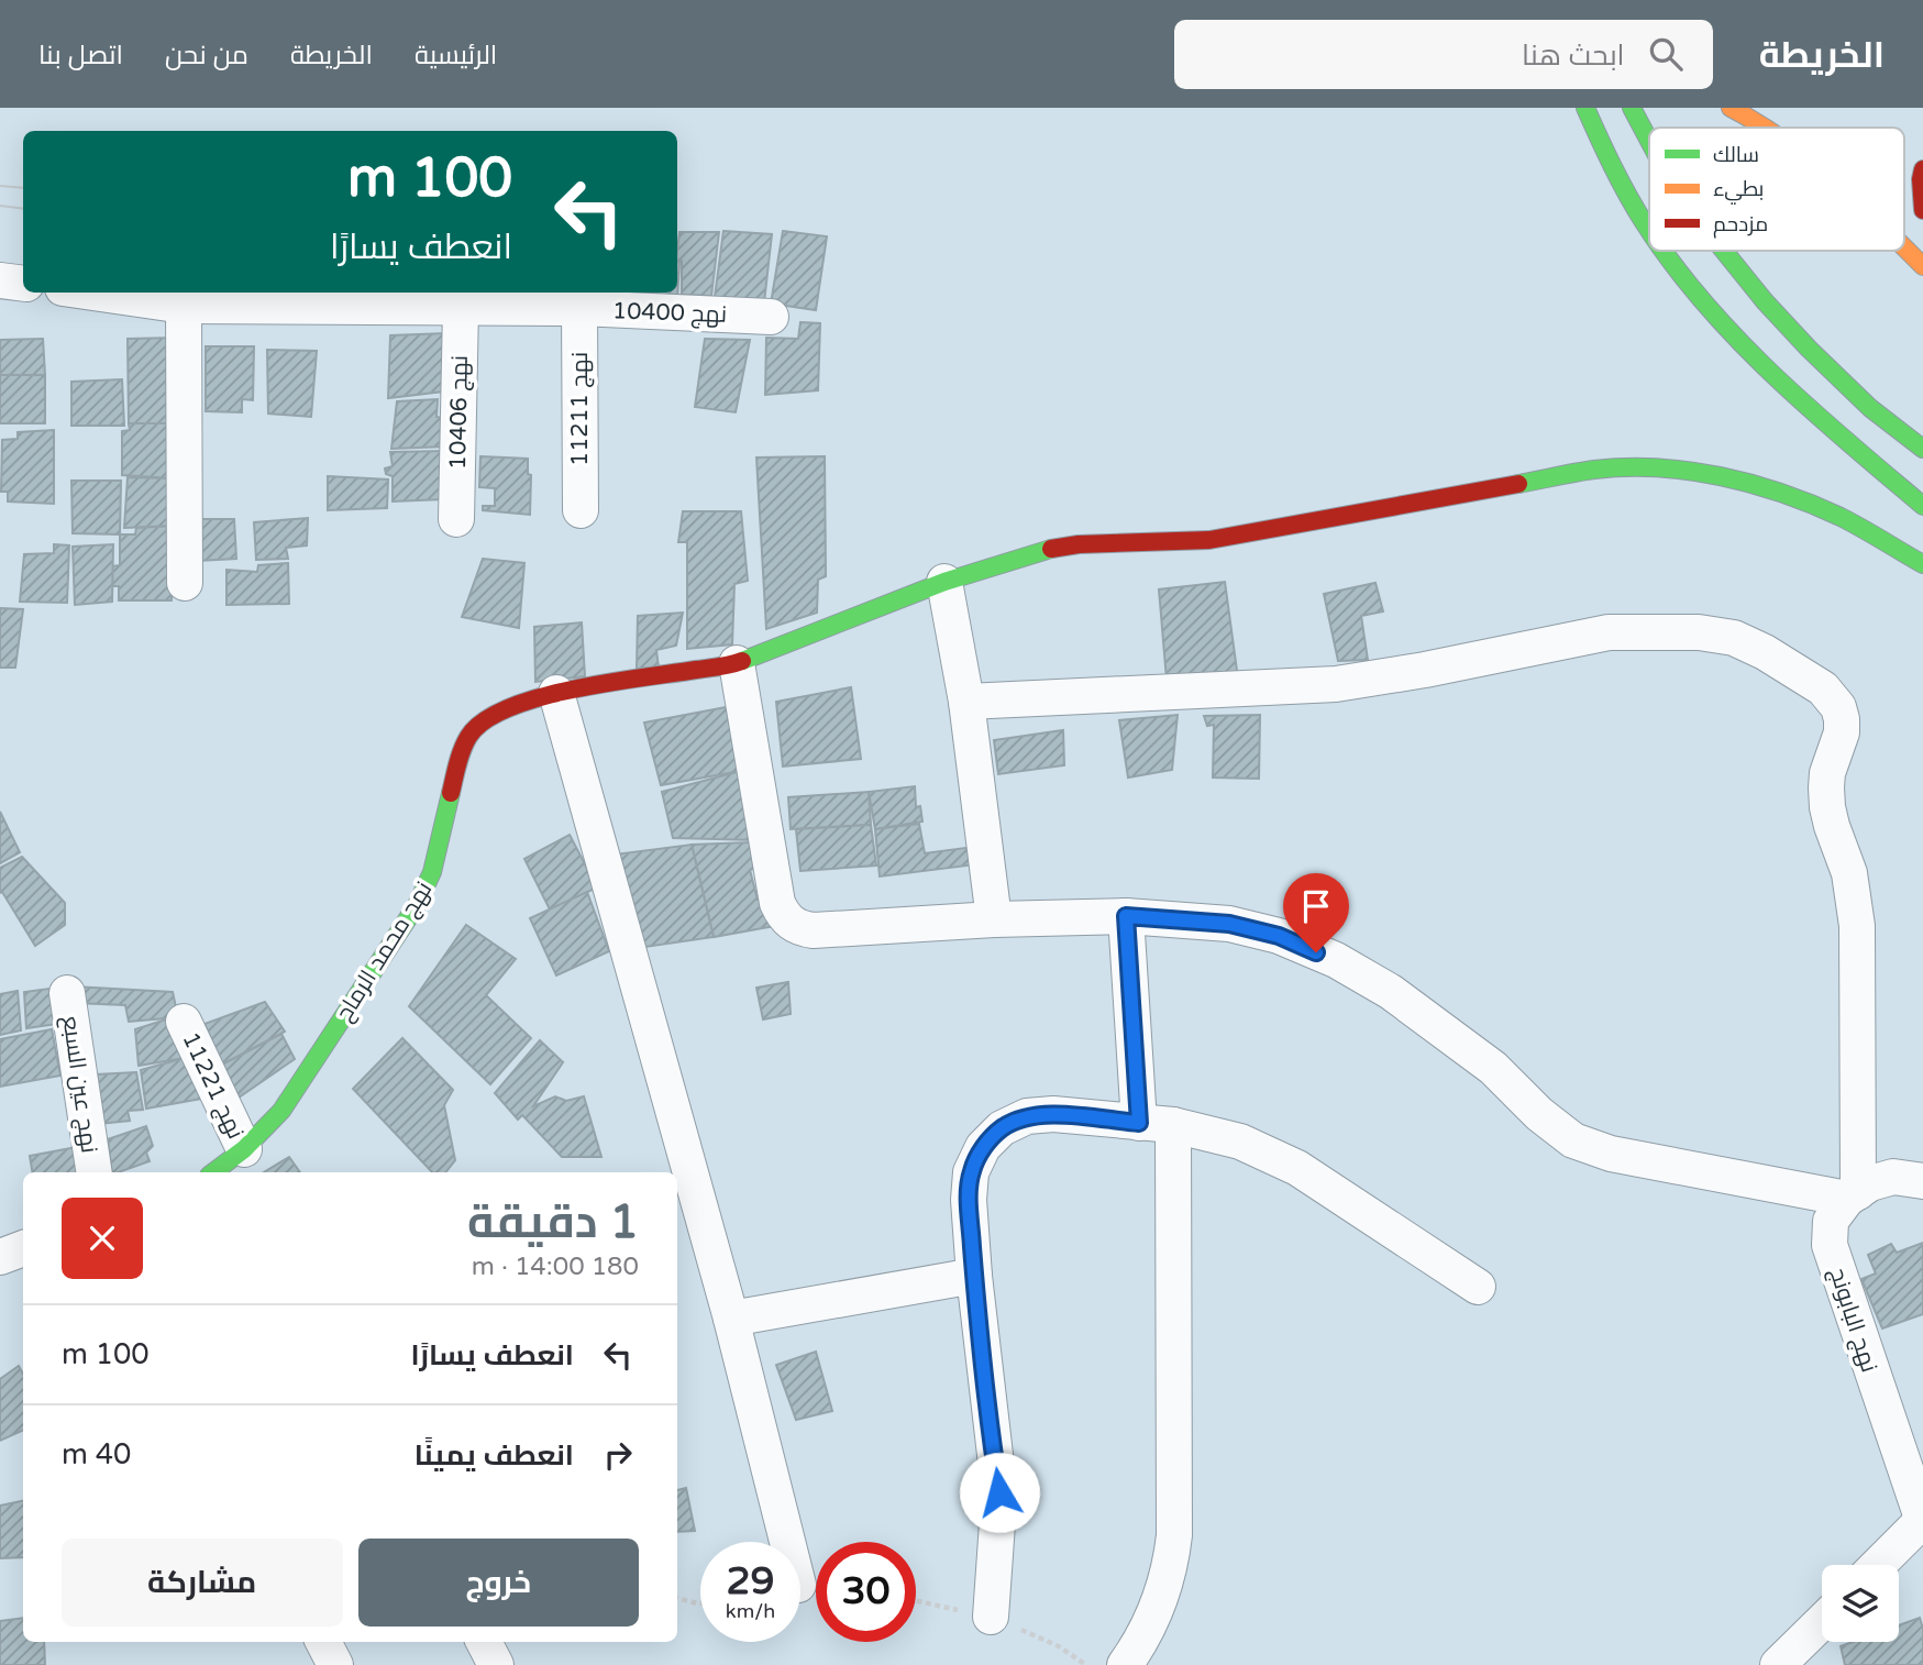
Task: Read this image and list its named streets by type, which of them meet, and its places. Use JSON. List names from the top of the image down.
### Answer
{
  "streets": {
    "main road": ["نهج محمد الرماح"],
    "street": [
      "نهج 10400",
      "نهج 11211",
      "نهج 10406",
      "نهج عين السبع",
      "نهج 11221",
      "نهج البابونج"
    ]
  },
  "crossings": [
    ["نهج 10400", "نهج 11211"],
    ["نهج 10400", "نهج 10406"],
    ["نهج محمد الرماح", "نهج 11221"]
  ],
  "legend": ["سالك", "بطيء", "مزدحم"],
  "page": {
    "header": "الخريطة",
    "search": "ابحث هنا",
    "nav": [
      "الرئيسية",
      "الخريطة",
      "من نحن",
      "اتصل بنا"
    ],
    "turn": ["100 m", "انعطف يسارًا"],
    "heading": ["1 دقيقة", "180 m · 14:00"],
    "list": [
      {
        "name": "انعطف يسارًا",
        "value": "100 m"
      },
      {
        "name": "انعطف يمينًا",
        "value": "40 m"
      }
    ],
    "buttons": ["خروج", "مشاركة"],
    "speed": "29 km/h",
    "limit": "30"
  }
}
